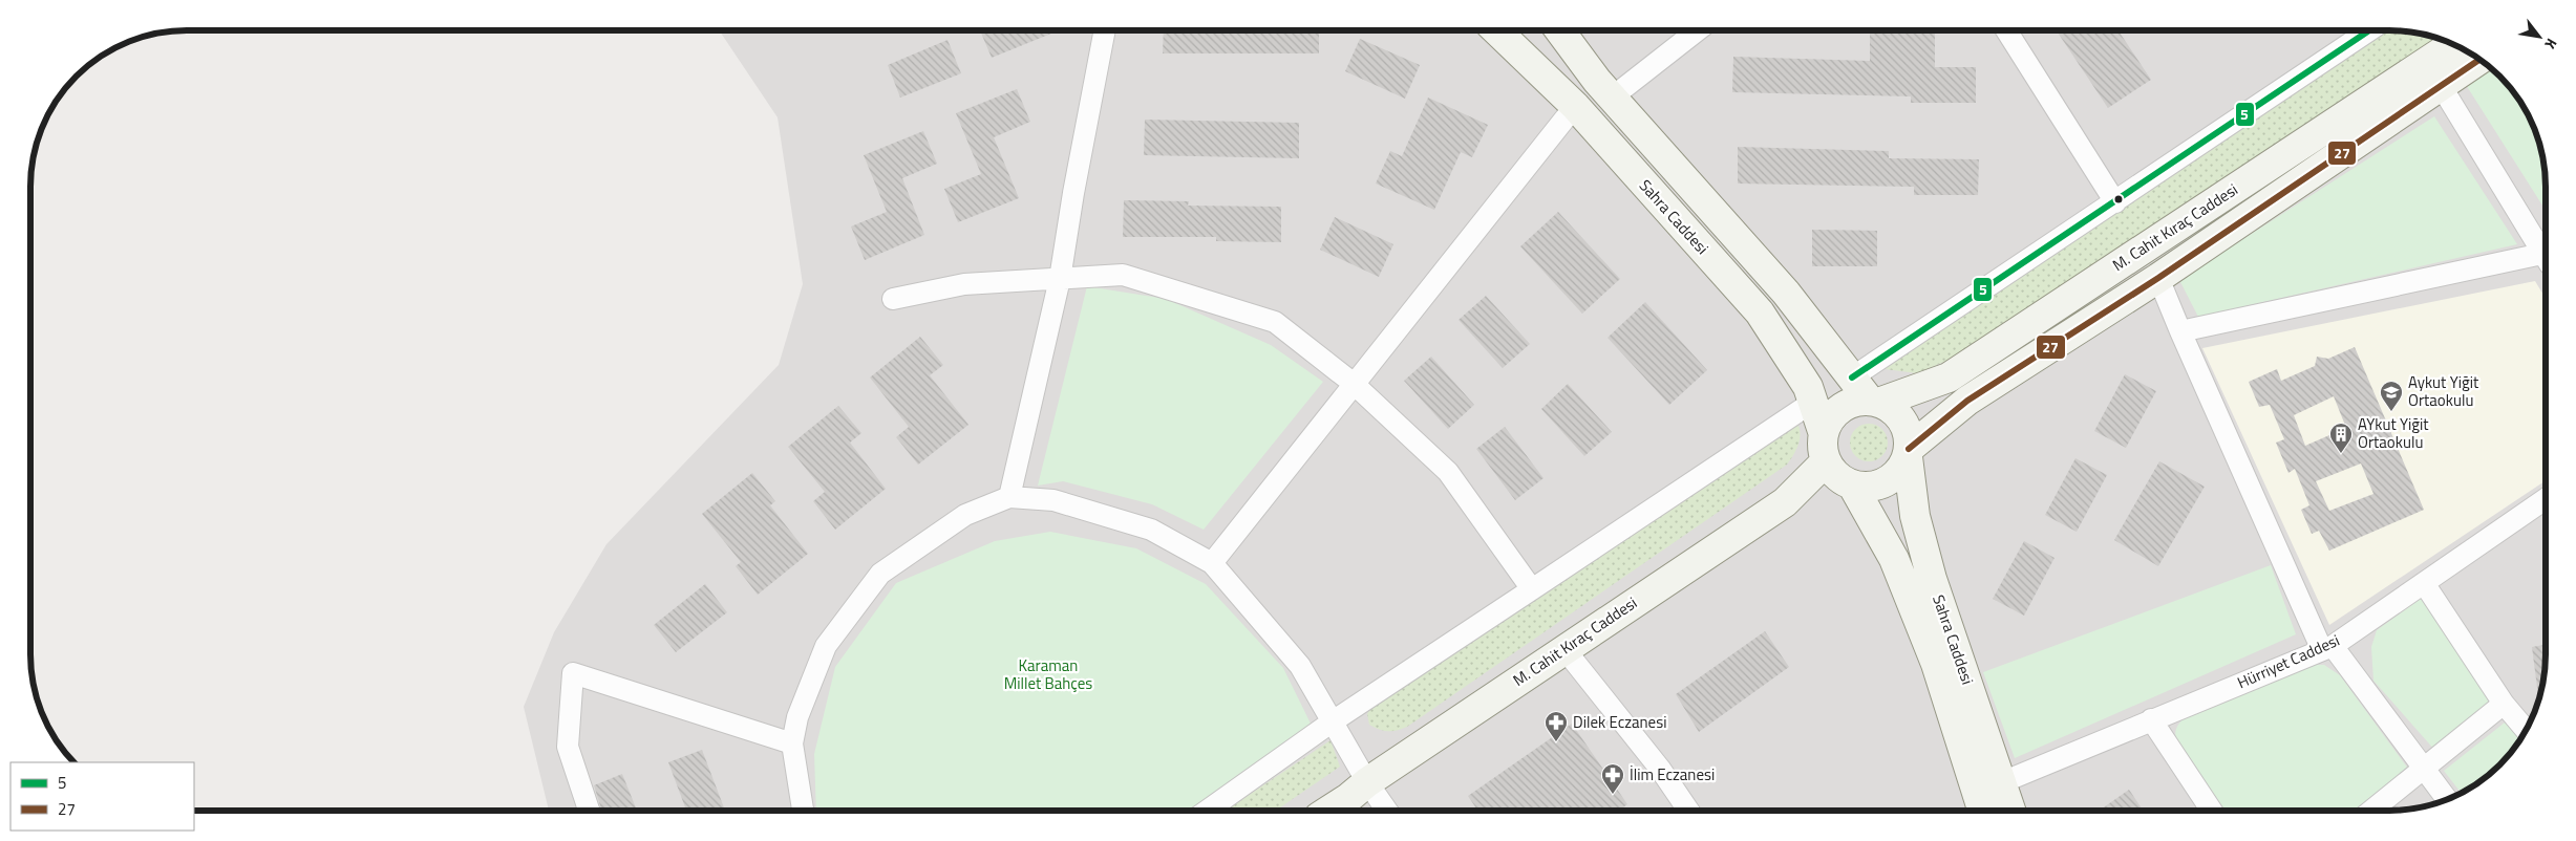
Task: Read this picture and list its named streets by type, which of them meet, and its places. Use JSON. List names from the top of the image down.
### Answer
{
  "streets": {
    "street": ["Sahra Caddesi", "M. Cahit Kıraç Caddesi", "Hürriyet Caddesi"]
  },
  "crossings": [
    ["Sahra Caddesi", "M. Cahit Kıraç Caddesi"],
    ["Sahra Caddesi", "Hürriyet Caddesi"]
  ],
  "parks": ["Karaman Millet Bahçes"],
  "places": {
    "school or university": ["Aykut Yiğit Ortaokulu"],
    "building": ["AYkut Yiğit Ortaokulu"],
    "pharmacy": ["Dilek Eczanesi", "İlim Eczanesi"]
  },
  "lines": ["transit line 5", "transit line 27"],
  "legend": ["5", "27"],
  "north": "bottom right"
}
